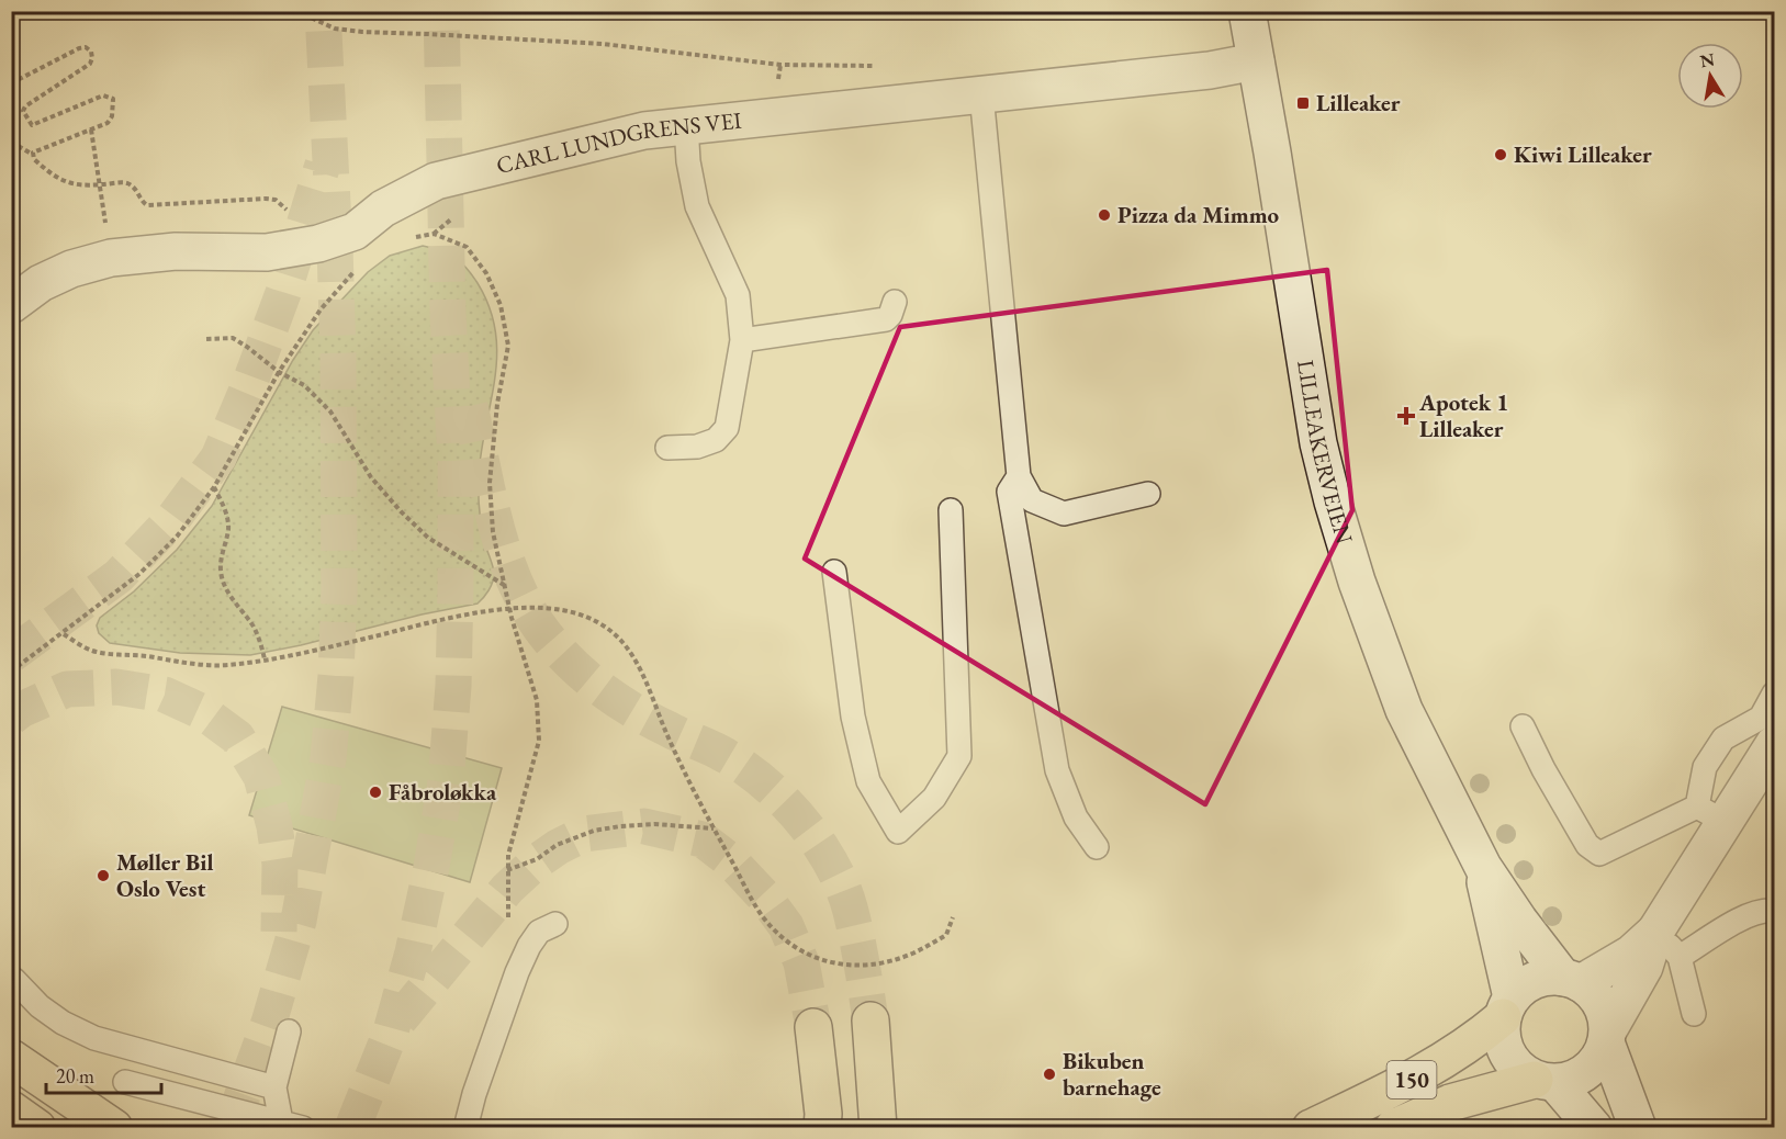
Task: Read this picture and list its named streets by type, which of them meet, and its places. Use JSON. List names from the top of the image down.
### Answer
{
  "streets": {
    "highway": ["150"],
    "street": ["CARL LUNDGRENS VEI", "LILLEAKERVEIEN"]
  },
  "crossings": [
    ["CARL LUNDGRENS VEI", "LILLEAKERVEIEN"],
    ["LILLEAKERVEIEN", "150"]
  ],
  "places": {
    "transit": ["Lilleaker"],
    "other": [
      "Kiwi Lilleaker",
      "Pizza da Mimmo",
      "Fåbroløkka",
      "Møller Bil Oslo Vest",
      "Bikuben barnehage"
    ],
    "health": ["Apotek 1 Lilleaker"]
  },
  "scale_bar": "20 m",
  "north": "top"
}
